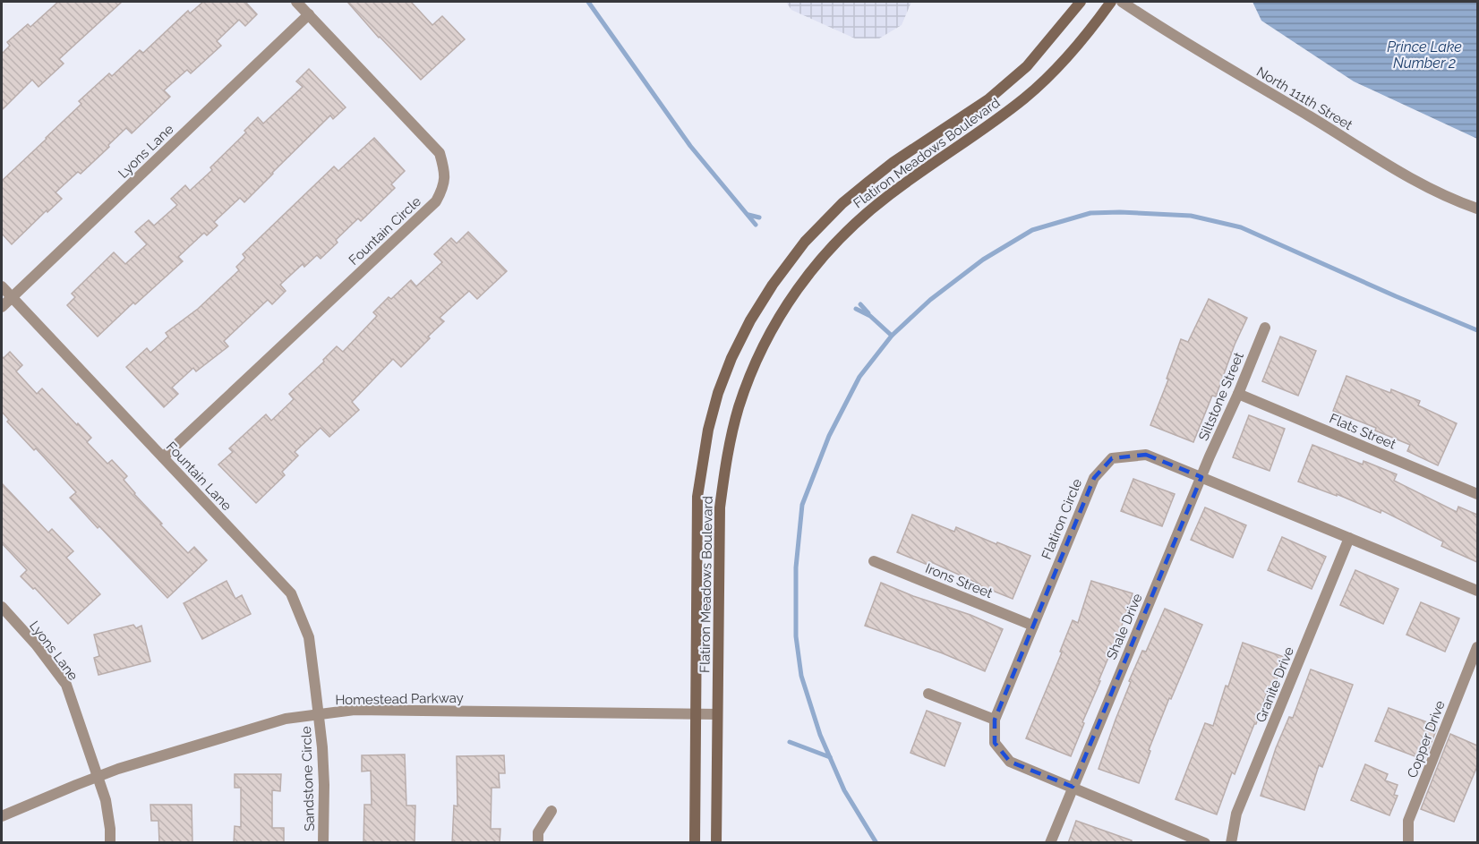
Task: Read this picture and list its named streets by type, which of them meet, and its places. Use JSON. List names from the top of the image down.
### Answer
{
  "streets": {
    "street": [
      "North 111th Street",
      "Lyons Lane",
      "Flatiron Meadows Boulevard",
      "Fountain Circle",
      "Siltstone Street",
      "Flats Street",
      "Fountain Lane",
      "Flatiron Circle",
      "Irons Street",
      "Shale Drive",
      "Granite Drive",
      "Homestead Parkway",
      "Copper Drive",
      "Sandstone Circle"
    ]
  },
  "crossings": [
    ["Lyons Lane", "Fountain Circle"],
    ["Lyons Lane", "Fountain Lane"],
    ["Lyons Lane", "Homestead Parkway"],
    ["Flatiron Meadows Boulevard", "Homestead Parkway"],
    ["Fountain Circle", "Fountain Lane"],
    ["Siltstone Street", "Flats Street"],
    ["Siltstone Street", "Flatiron Circle"],
    ["Siltstone Street", "Shale Drive"],
    ["Fountain Lane", "Homestead Parkway"],
    ["Fountain Lane", "Sandstone Circle"],
    ["Flatiron Circle", "Irons Street"],
    ["Flatiron Circle", "Shale Drive"],
    ["Flatiron Circle", "Granite Drive"],
    ["Homestead Parkway", "Sandstone Circle"]
  ],
  "water": ["Prince Lake Number 2"]
}
